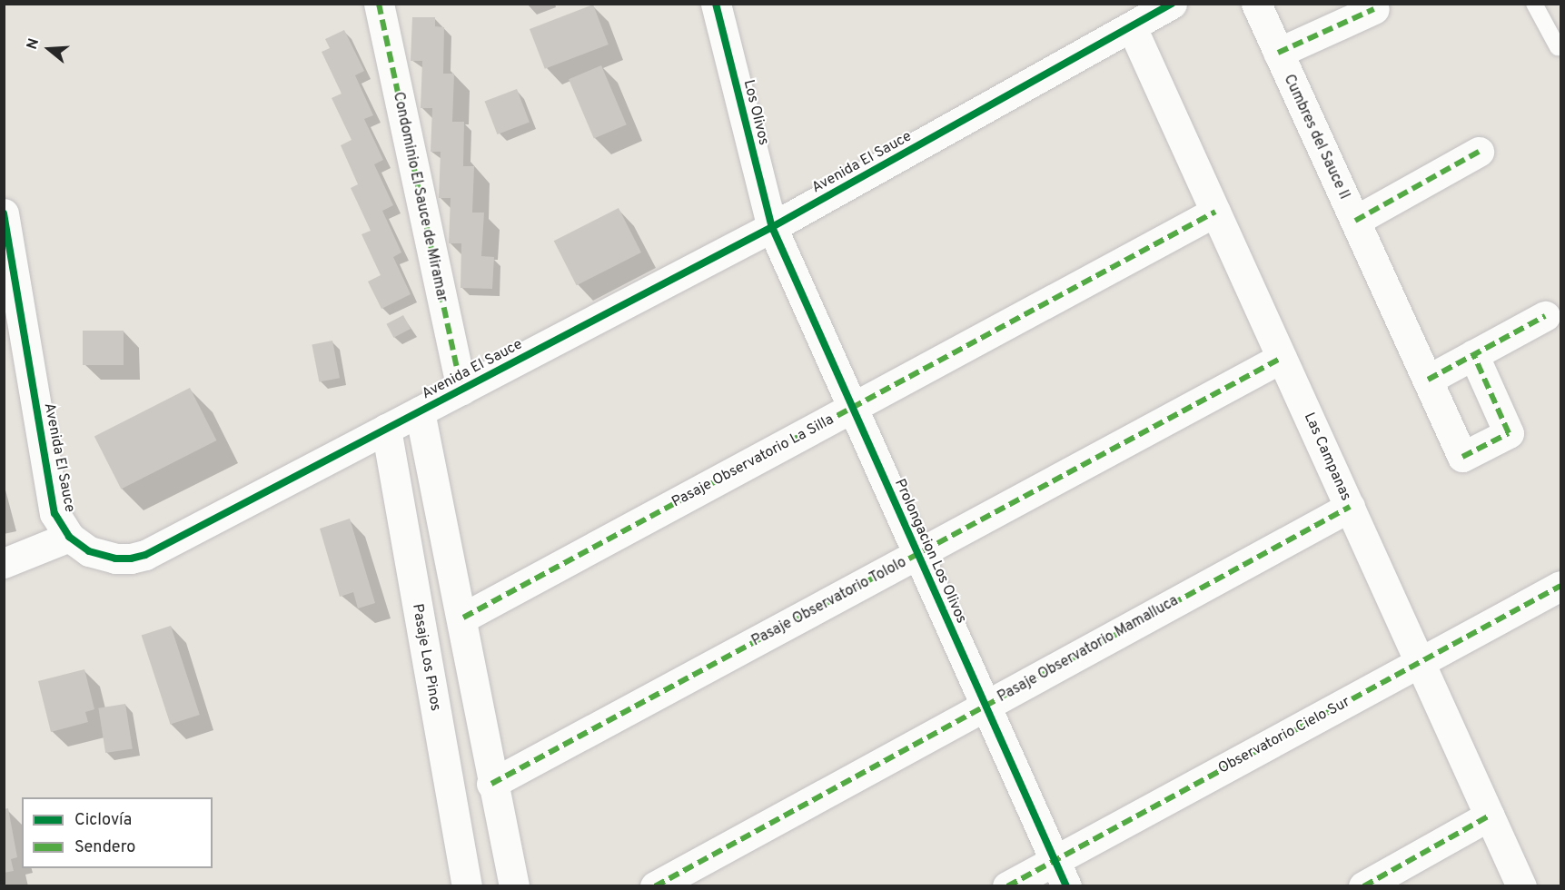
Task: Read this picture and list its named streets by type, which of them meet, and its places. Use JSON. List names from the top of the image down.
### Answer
{
  "streets": {
    "street": [
      "Los Olivos",
      "Cumbres del Sauce II",
      "Avenida El Sauce",
      "Condominio El Sauce de Miramar",
      "Las Campanas",
      "Pasaje Observatorio La Silla",
      "Prolongacion Los Olivos",
      "Pasaje Observatorio Tololo",
      "Pasaje Observatorio Mamalluca",
      "Pasaje Los Pinos",
      "Observatorio Cielo Sur"
    ]
  },
  "crossings": [
    ["Los Olivos", "Avenida El Sauce"],
    ["Los Olivos", "Prolongacion Los Olivos"],
    ["Avenida El Sauce", "Condominio El Sauce de Miramar"],
    ["Avenida El Sauce", "Las Campanas"],
    ["Avenida El Sauce", "Prolongacion Los Olivos"],
    ["Avenida El Sauce", "Pasaje Los Pinos"],
    ["Las Campanas", "Pasaje Observatorio La Silla"],
    ["Las Campanas", "Pasaje Observatorio Tololo"],
    ["Las Campanas", "Pasaje Observatorio Mamalluca"],
    ["Las Campanas", "Observatorio Cielo Sur"],
    ["Pasaje Observatorio La Silla", "Prolongacion Los Olivos"],
    ["Prolongacion Los Olivos", "Pasaje Observatorio Tololo"],
    ["Prolongacion Los Olivos", "Pasaje Observatorio Mamalluca"],
    ["Prolongacion Los Olivos", "Observatorio Cielo Sur"]
  ],
  "legend": ["Ciclovía", "Sendero"],
  "north": "left"
}
